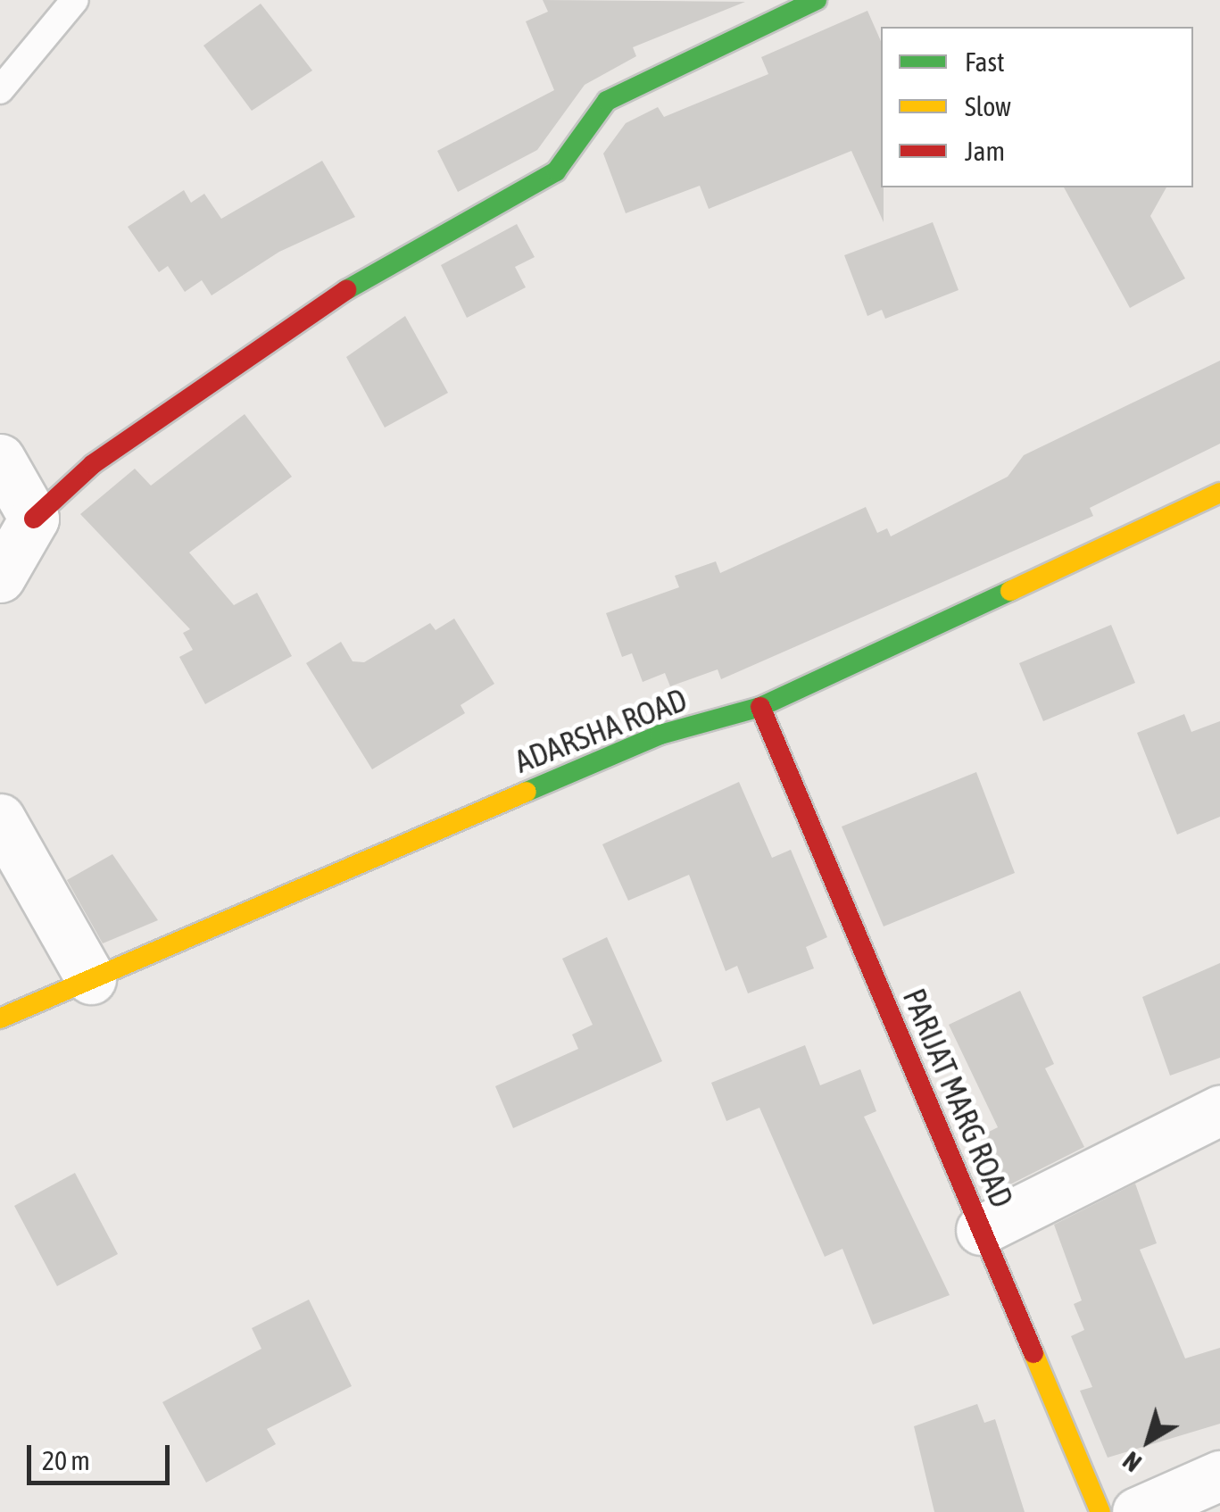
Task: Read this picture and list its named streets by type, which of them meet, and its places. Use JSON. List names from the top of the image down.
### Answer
{
  "streets": {
    "street": ["ADARSHA ROAD", "PARIJAT MARG ROAD"]
  },
  "crossings": [
    ["ADARSHA ROAD", "PARIJAT MARG ROAD"]
  ],
  "legend": ["Fast", "Slow", "Jam"],
  "scale_bar": "20 m",
  "north": "bottom left"
}
